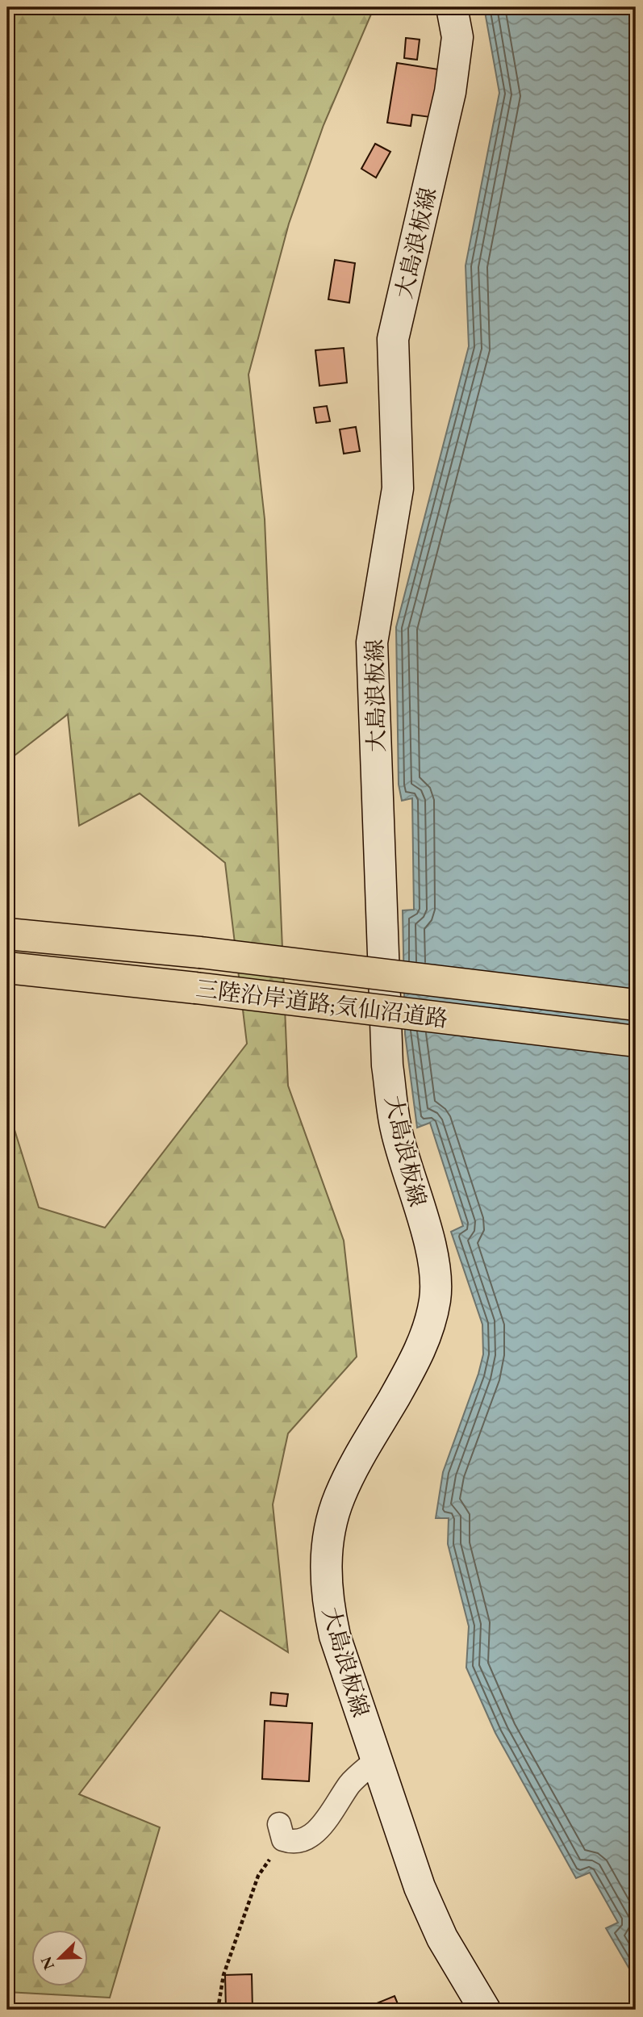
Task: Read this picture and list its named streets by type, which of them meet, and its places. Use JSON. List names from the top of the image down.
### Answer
{
  "streets": {
    "highway": ["三陸沿岸道路;気仙沼道路"],
    "main road": ["大島浪板線"]
  },
  "north": "bottom left"
}
